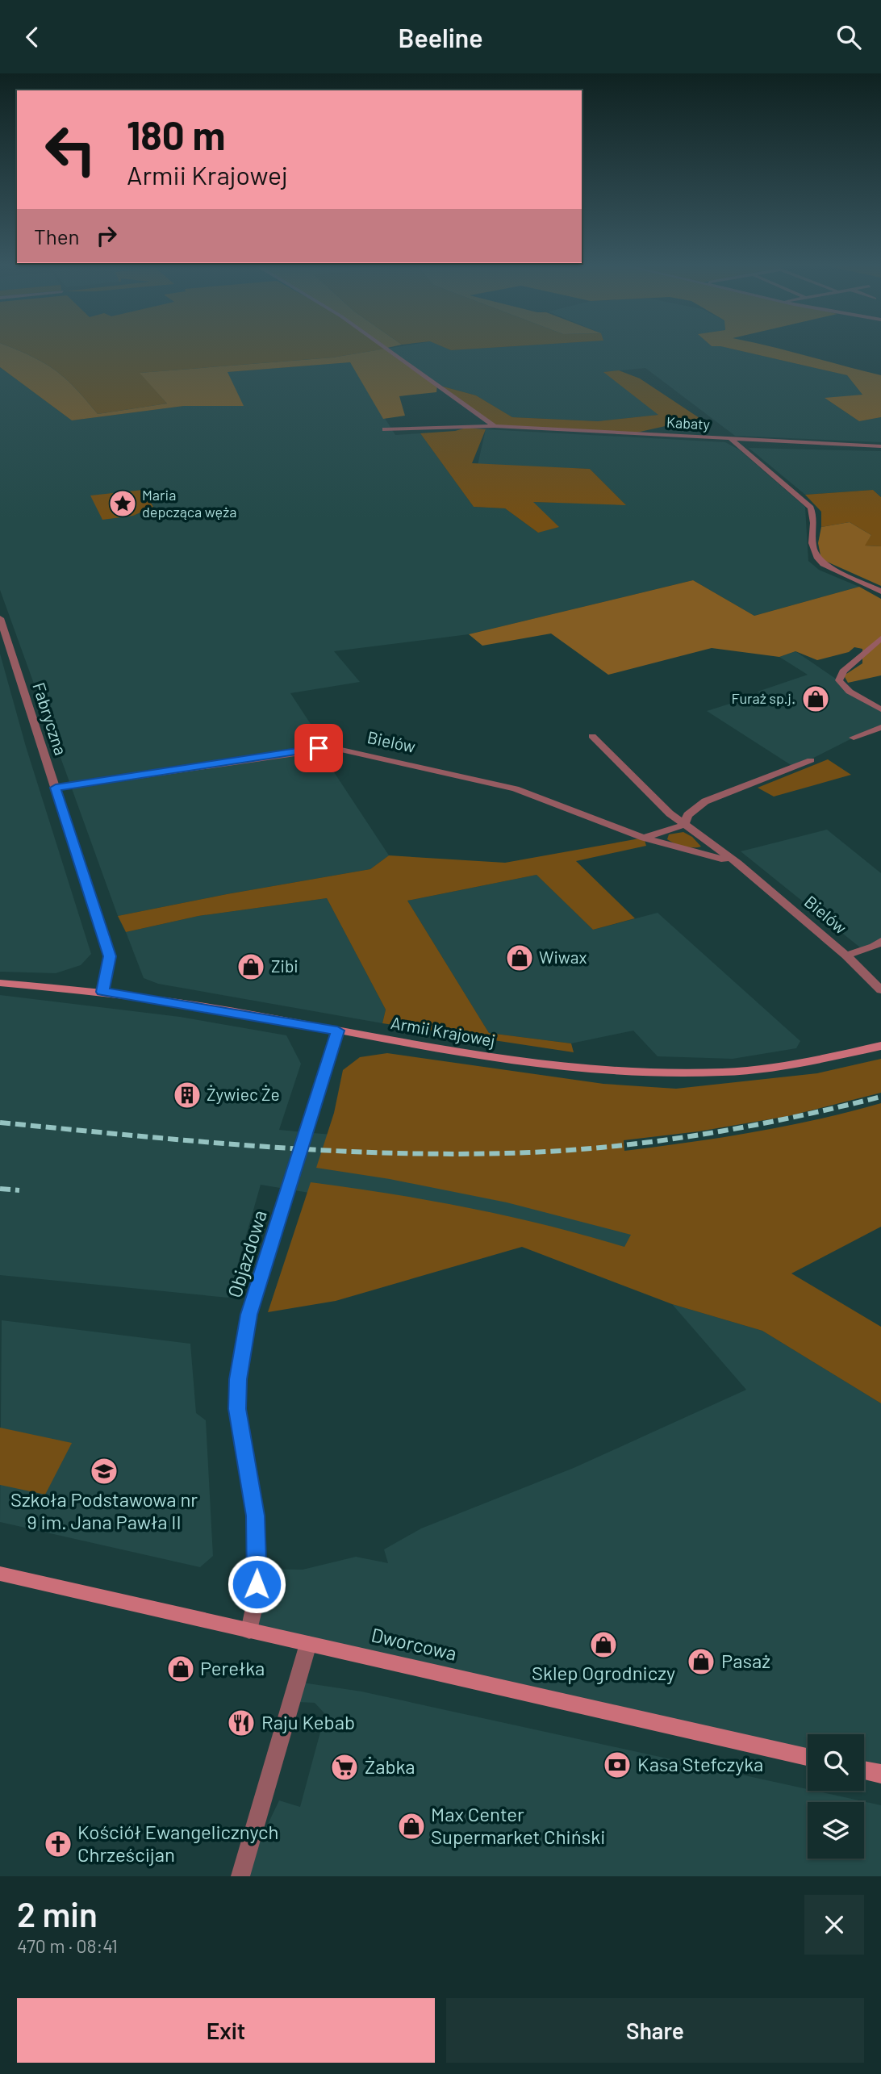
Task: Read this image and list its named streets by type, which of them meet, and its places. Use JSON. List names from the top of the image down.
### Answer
{
  "streets": {
    "street": [
      "Kabaty",
      "Fabryczna",
      "Bielów",
      "Armii Krajowej",
      "Objazdowa",
      "Dworcowa"
    ]
  },
  "crossings": [
    ["Fabryczna", "Bielów"],
    ["Fabryczna", "Armii Krajowej"],
    ["Armii Krajowej", "Objazdowa"],
    ["Objazdowa", "Dworcowa"]
  ],
  "places": {
    "place": ["Maria depcząca węża"],
    "shop": [
      "Furaż sp.j.",
      "Wiwax",
      "Zibi",
      "Sklep Ogrodniczy",
      "Pasaż",
      "Perełka",
      "Max Center Supermarket Chiński"
    ],
    "building": ["Żywiec Że"],
    "school or university": ["Szkoła Podstawowa nr 9 im. Jana Pawła II"],
    "restaurant": ["Raju Kebab"],
    "bank": ["Kasa Stefczyka"],
    "supermarket": ["Żabka"],
    "church": ["Kościół Ewangelicznych Chrześcijan"]
  },
  "page": {
    "header": "Beeline",
    "turn": ["180 m", "Armii Krajowej"],
    "then": "Then",
    "heading": ["2 min", "470 m · 08:41"],
    "buttons": ["Exit", "Share"]
  }
}
